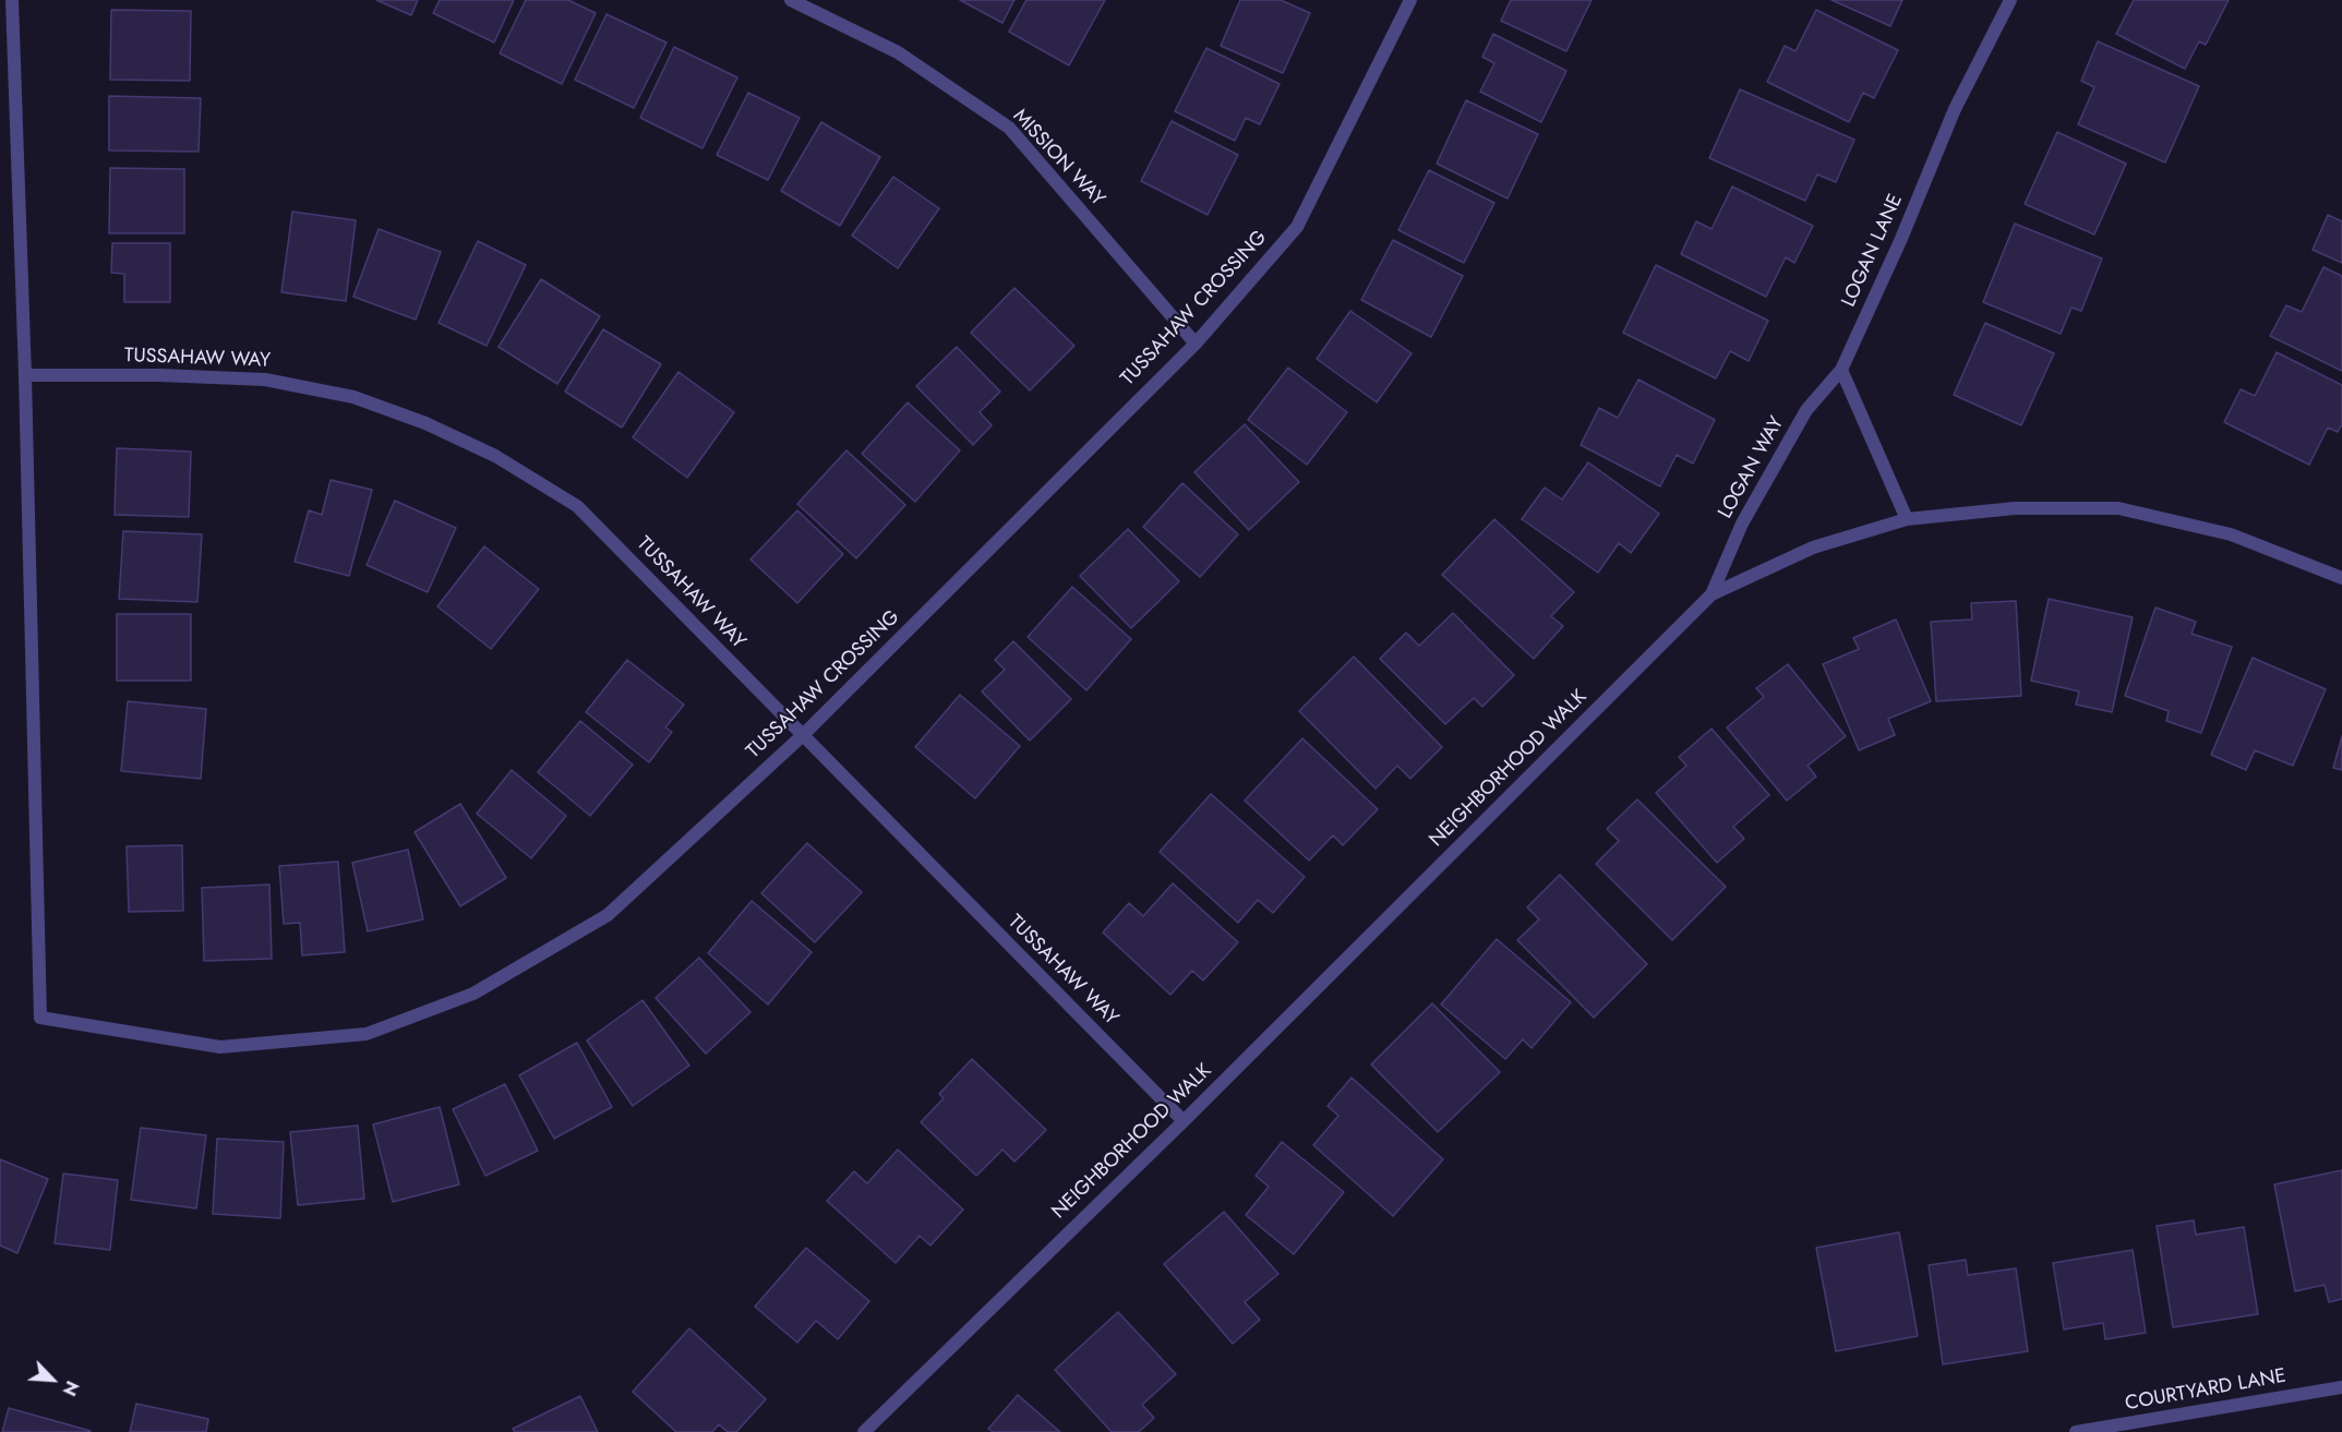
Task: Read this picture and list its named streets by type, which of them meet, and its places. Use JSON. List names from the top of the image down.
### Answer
{
  "streets": {
    "street": [
      "MISSION WAY",
      "LOGAN LANE",
      "TUSSAHAW CROSSING",
      "TUSSAHAW WAY",
      "LOGAN WAY",
      "NEIGHBORHOOD WALK",
      "COURTYARD LANE"
    ]
  },
  "crossings": [
    ["MISSION WAY", "TUSSAHAW CROSSING"],
    ["LOGAN LANE", "LOGAN WAY"],
    ["TUSSAHAW CROSSING", "TUSSAHAW WAY"],
    ["TUSSAHAW WAY", "NEIGHBORHOOD WALK"],
    ["LOGAN WAY", "NEIGHBORHOOD WALK"]
  ],
  "north": "bottom right"
}
